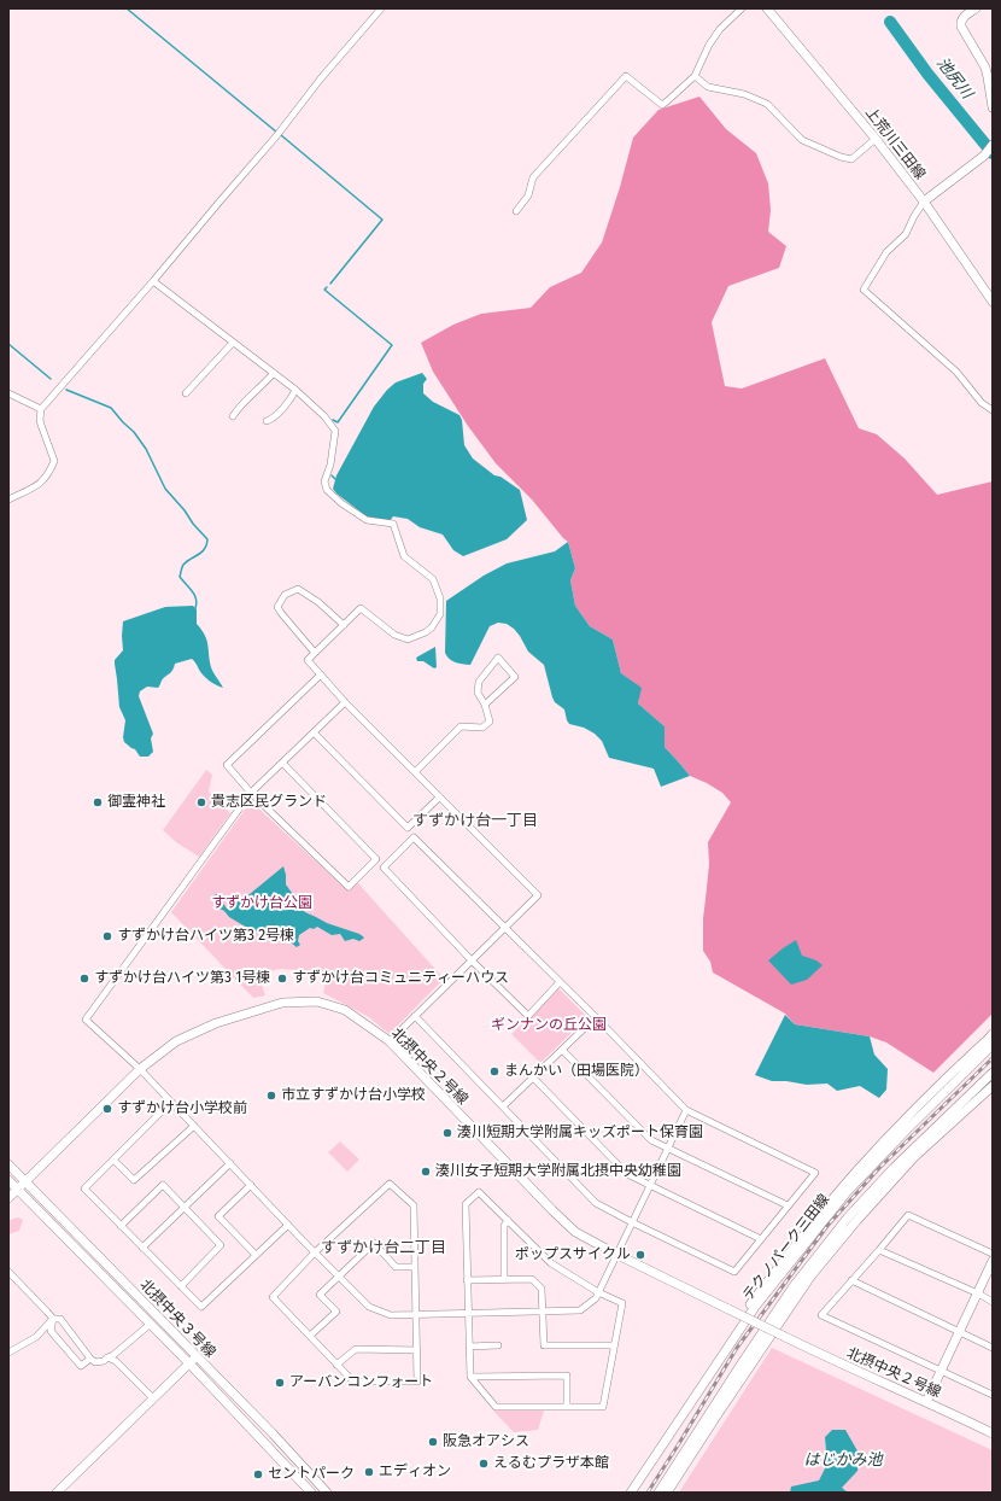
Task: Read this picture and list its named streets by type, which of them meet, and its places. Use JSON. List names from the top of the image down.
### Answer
{
  "streets": {
    "main road": [
      "上荒川三田線",
      "北摂中央２号線",
      "テクノパーク三田線",
      "北摂中央３号線"
    ]
  },
  "crossings": [
    ["北摂中央２号線", "北摂中央３号線"]
  ],
  "districts": ["すずかけ台一丁目", "すずかけ台二丁目"],
  "water": ["池尻川", "はじかみ池"],
  "parks": ["すずかけ台公園", "ギンナンの丘公園"],
  "places": [
    "御霊神社",
    "貴志区民グランド",
    "すずかけ台ハイツ第3 2号棟",
    "すずかけ台ハイツ第3 1号棟",
    "すずかけ台コミュニティーハウス",
    "まんかい（田場医院）",
    "市立すずかけ台小学校",
    "すずかけ台小学校前",
    "湊川短期大学附属キッズポート保育園",
    "湊川女子短期大学附属北摂中央幼稚園",
    "ポップスサイクル",
    "アーバンコンフォート",
    "阪急オアシス",
    "えるむプラザ本館",
    "エディオン",
    "セントパーク"
  ]
}
